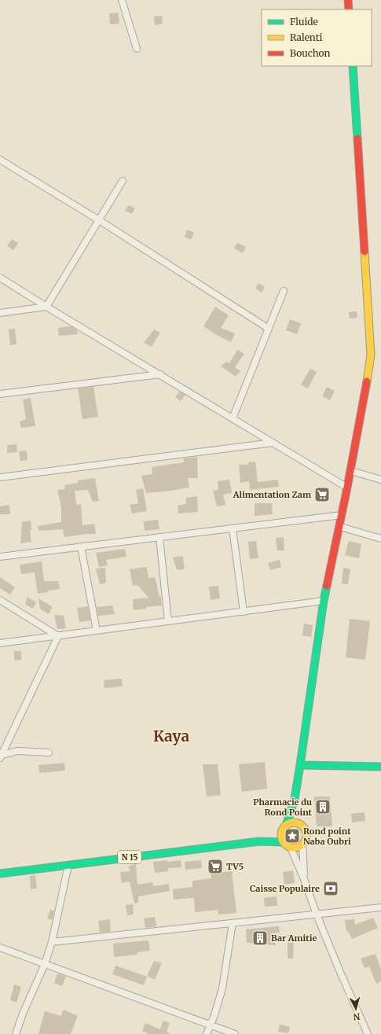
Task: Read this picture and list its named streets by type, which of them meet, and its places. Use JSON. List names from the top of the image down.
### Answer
{
  "streets": {
    "main road": ["N 15"]
  },
  "districts": ["Kaya"],
  "places": {
    "supermarket": ["Alimentation Zam", "TV5"],
    "building": ["Pharmacie du Rond Point", "Bar Amitie"],
    "place": ["Rond point Naba Oubri"],
    "bank": ["Caisse Populaire"]
  },
  "legend": ["Fluide", "Ralenti", "Bouchon"],
  "north": "bottom"
}
